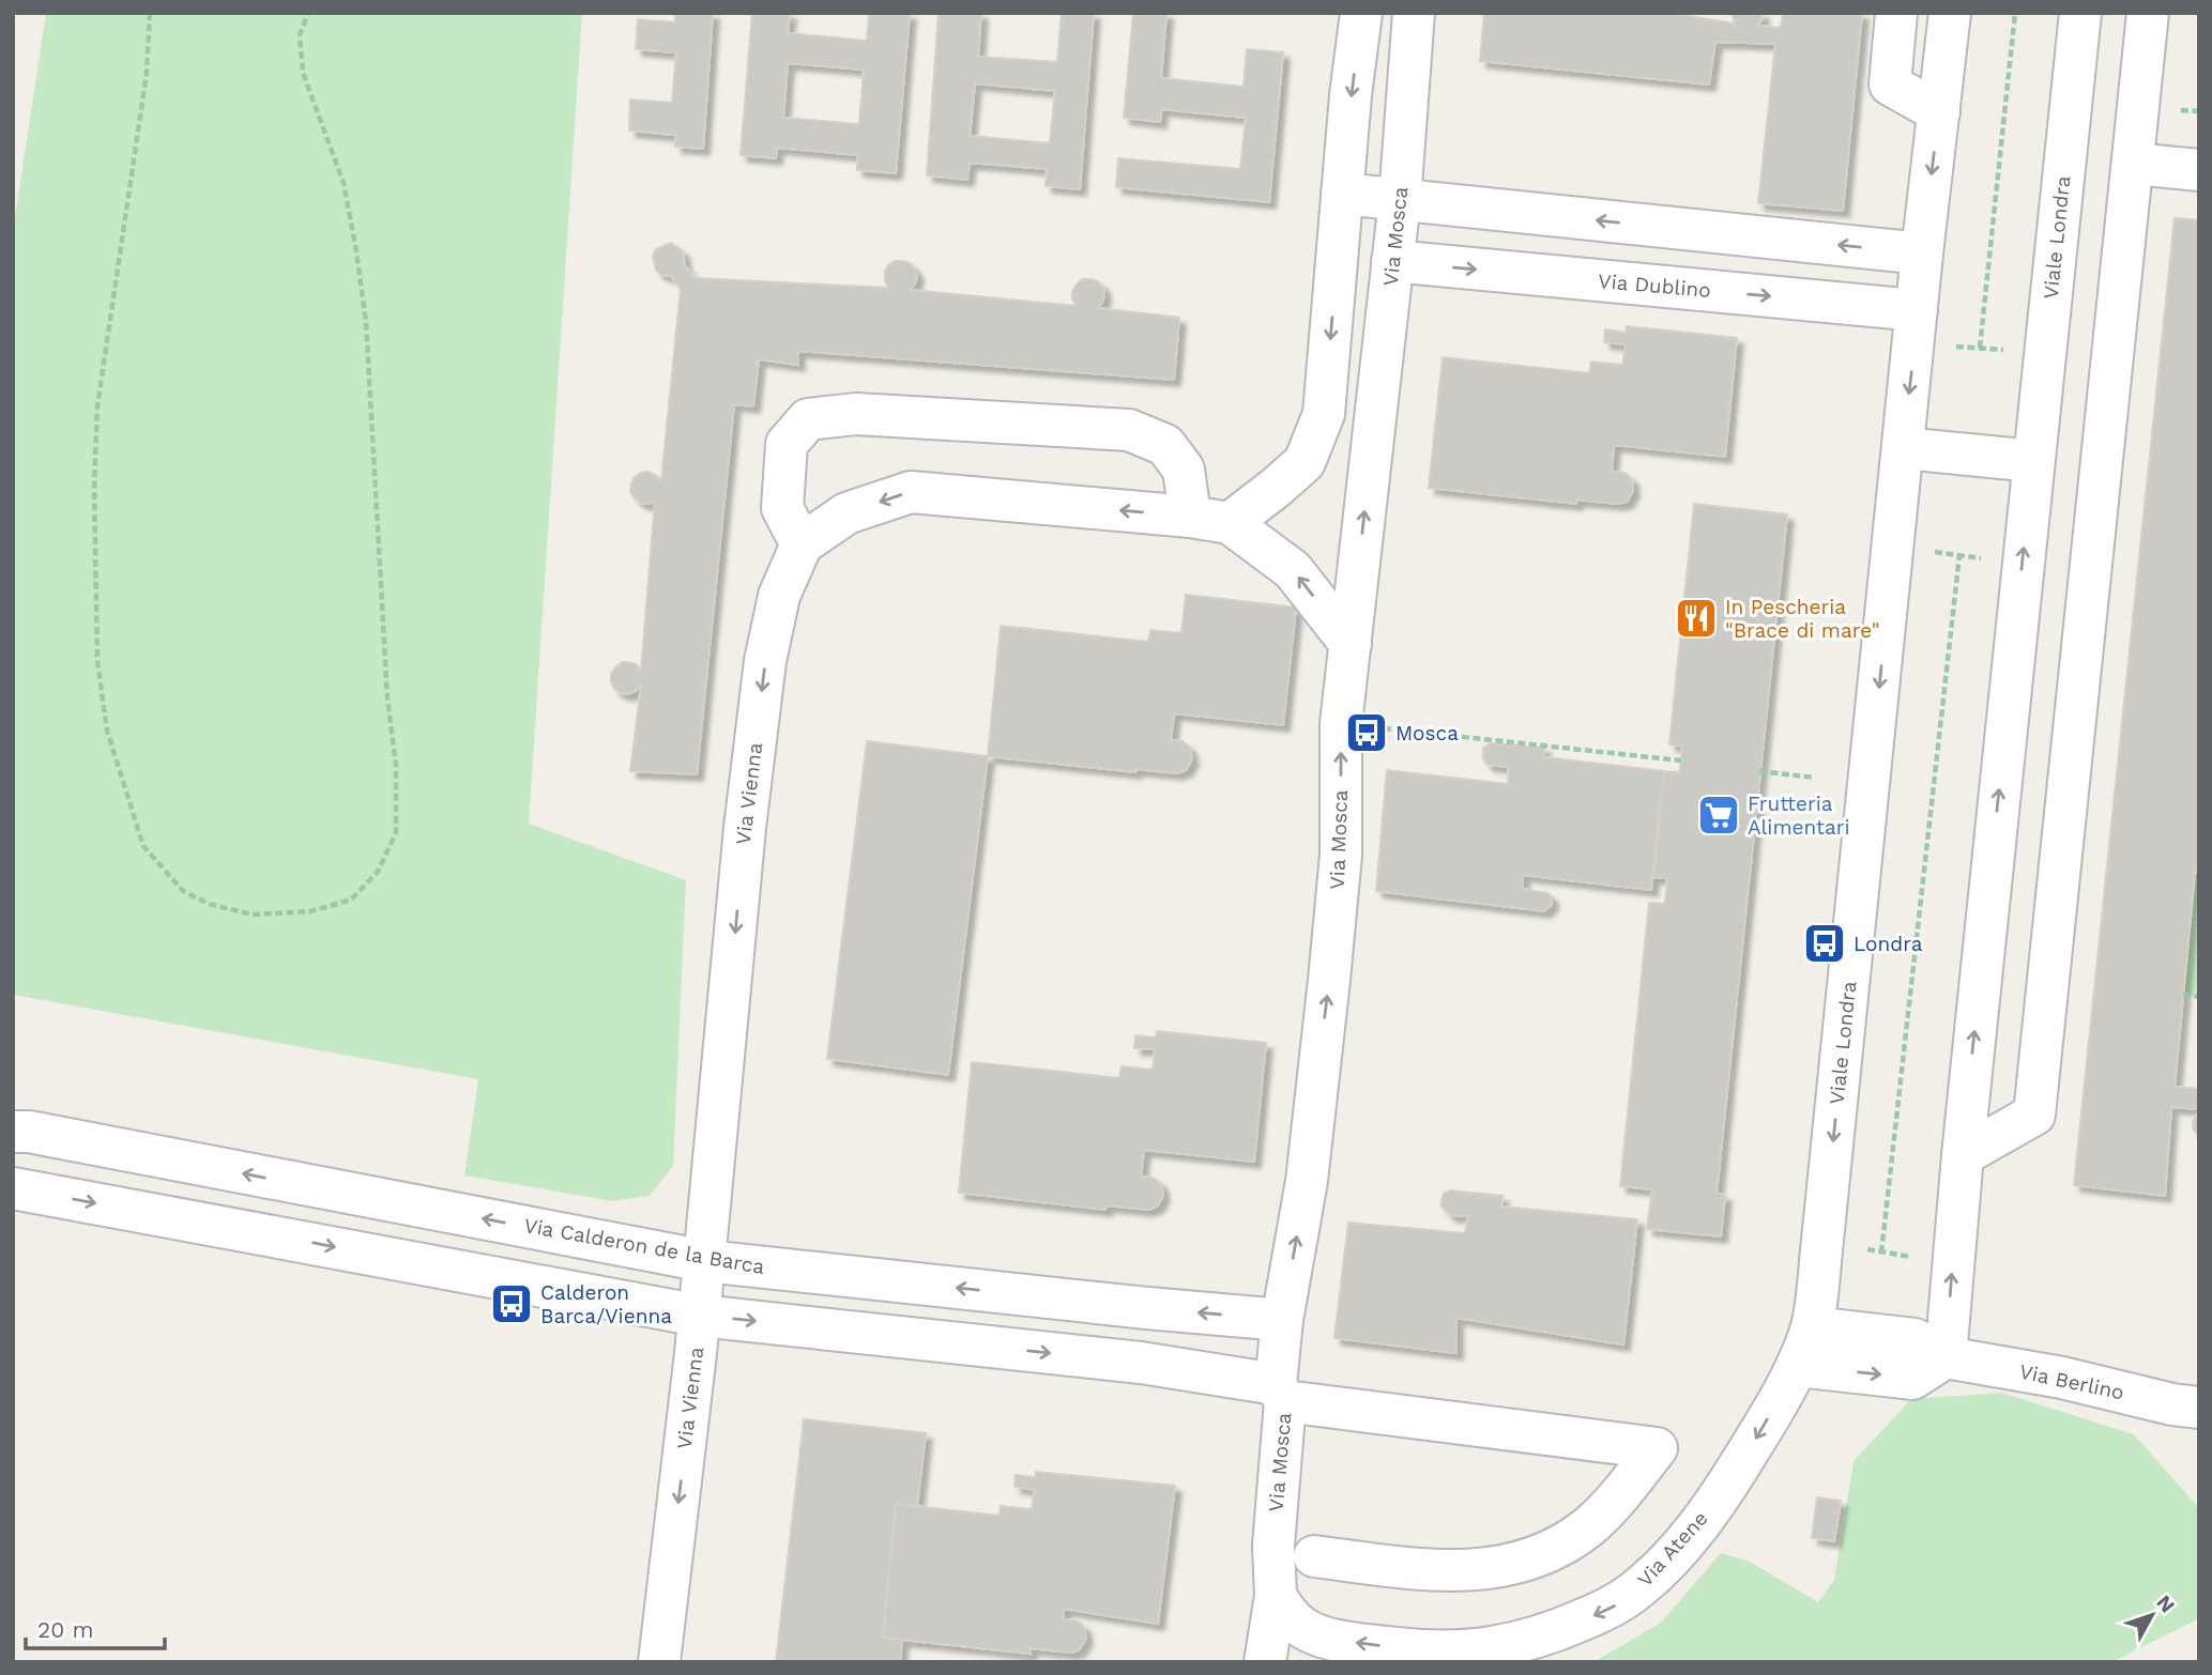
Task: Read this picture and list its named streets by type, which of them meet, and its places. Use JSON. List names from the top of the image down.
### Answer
{
  "streets": {
    "street": [
      "Via Mosca",
      "Viale Londra",
      "Via Dublino",
      "Via Vienna",
      "Via Calderon de la Barca",
      "Via Berlino",
      "Via Atene"
    ]
  },
  "crossings": [
    ["Via Mosca", "Via Dublino"],
    ["Via Mosca", "Via Calderon de la Barca"],
    ["Via Mosca", "Via Atene"],
    ["Viale Londra", "Via Dublino"],
    ["Viale Londra", "Via Berlino"],
    ["Viale Londra", "Via Atene"],
    ["Via Vienna", "Via Calderon de la Barca"]
  ],
  "one_way": ["Via Vienna", "Via Atene"],
  "places": {
    "restaurant": ["In Pescheria \"Brace di mare\""],
    "bus stop": ["Mosca", "Londra", "Calderon Barca/Vienna"],
    "supermarket": ["Frutteria Alimentari"]
  },
  "scale_bar": "20 m",
  "north": "top right"
}
